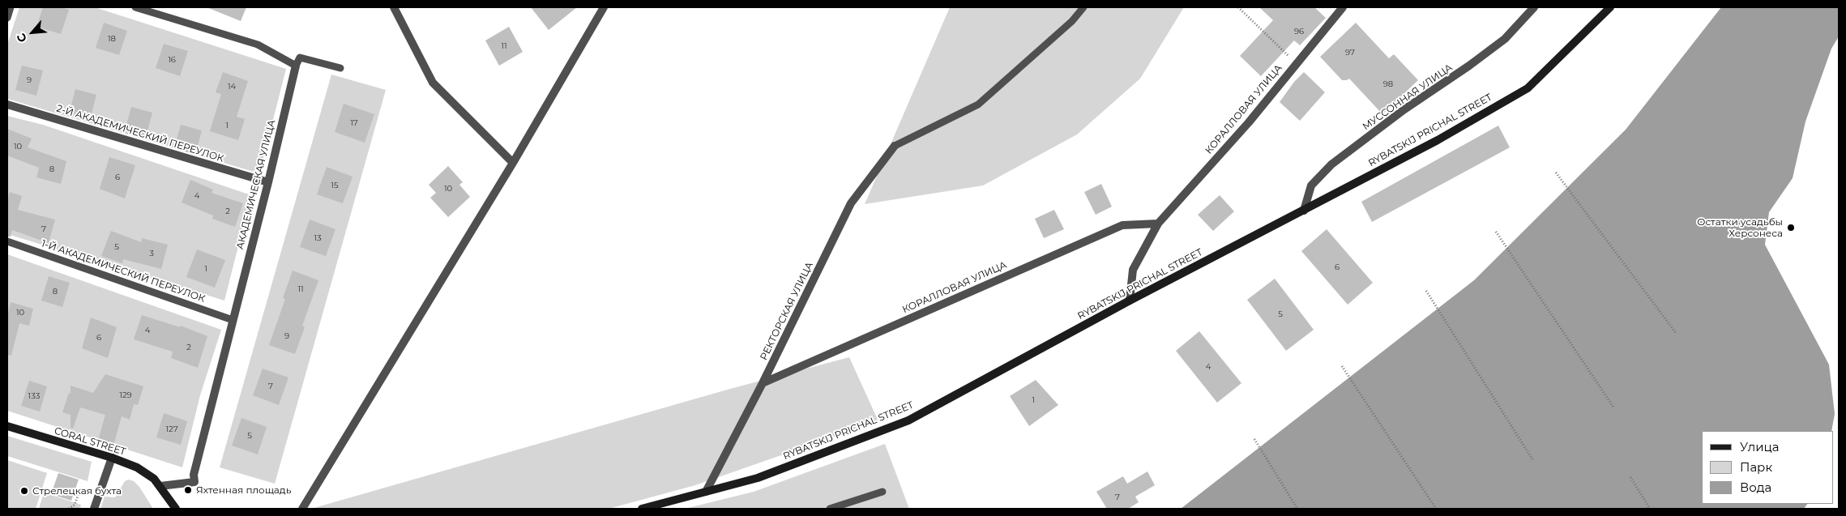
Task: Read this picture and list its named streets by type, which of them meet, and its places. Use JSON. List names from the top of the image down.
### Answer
{
  "streets": {
    "main road": ["RYBATSKIJ PRICHAL STREET", "CORAL STREET"],
    "street": [
      "МУССОННАЯ УЛИЦА",
      "КОРАЛЛОВАЯ УЛИЦА",
      "2-Й АКАДЕМИЧЕСКИЙ ПЕРЕУЛОК",
      "АКАДЕМИЧЕСКАЯ УЛИЦА",
      "РЕКТОРСКАЯ УЛИЦА"
    ],
    "lane": ["1-Й АКАДЕМИЧЕСКИЙ ПЕРЕУЛОК"]
  },
  "crossings": [
    ["МУССОННАЯ УЛИЦА", "RYBATSKIJ PRICHAL STREET"],
    ["КОРАЛЛОВАЯ УЛИЦА", "RYBATSKIJ PRICHAL STREET"],
    ["КОРАЛЛОВАЯ УЛИЦА", "РЕКТОРСКАЯ УЛИЦА"],
    ["RYBATSKIJ PRICHAL STREET", "РЕКТОРСКАЯ УЛИЦА"],
    ["2-Й АКАДЕМИЧЕСКИЙ ПЕРЕУЛОК", "АКАДЕМИЧЕСКАЯ УЛИЦА"],
    ["АКАДЕМИЧЕСКАЯ УЛИЦА", "1-Й АКАДЕМИЧЕСКИЙ ПЕРЕУЛОК"],
    ["АКАДЕМИЧЕСКАЯ УЛИЦА", "CORAL STREET"]
  ],
  "places": ["Остатки усадьбы Херсонеса", "Яхтенная площадь", "Стрелецкая бухта"],
  "house_numbers": [
    "96",
    "18",
    "11",
    "97",
    "16",
    "9",
    "98",
    "14",
    "17",
    "1",
    "10",
    "8",
    "6",
    "15",
    "10",
    "4",
    "2",
    "7",
    "13",
    "5",
    "3",
    "6",
    "1",
    "11",
    "8",
    "10",
    "5",
    "4",
    "9",
    "6",
    "2",
    "4",
    "7",
    "129",
    "133",
    "1",
    "127",
    "5",
    "7"
  ],
  "legend": ["Улица", "Парк", "Вода"],
  "north": "bottom left"
}
